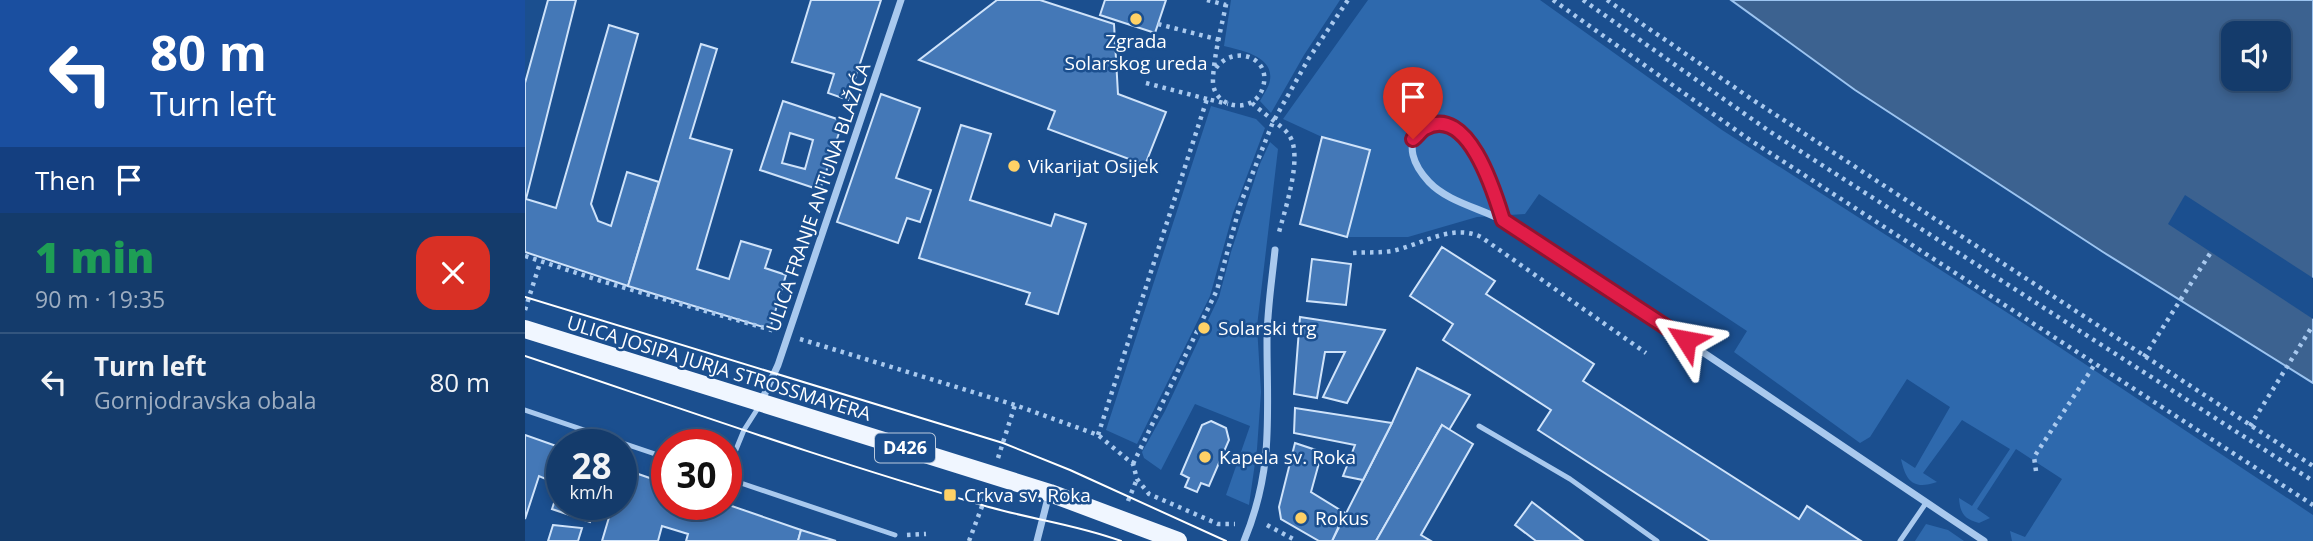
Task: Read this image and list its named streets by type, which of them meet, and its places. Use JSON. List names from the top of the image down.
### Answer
{
  "streets": {
    "main road": ["ULICA JOSIPA JURJA STROSSMAYERA", "D426"],
    "street": ["ULICA FRANJE ANTUNA BLAŽIĆA"]
  },
  "crossings": [
    ["ULICA FRANJE ANTUNA BLAŽIĆA", "ULICA JOSIPA JURJA STROSSMAYERA"]
  ],
  "places": {
    "other": [
      "Zgrada Solarskog ureda",
      "Vikarijat Osijek",
      "Solarski trg",
      "Kapela sv. Roka",
      "Rokus"
    ],
    "transit": ["Crkva sv. Roka"]
  },
  "page": {
    "turn": ["80 m", "Turn left"],
    "then": "Then",
    "heading": ["1 min", "90 m · 19:35"],
    "list": [
      {
        "name": "Turn left",
        "note": "Gornjodravska obala",
        "value": "80 m"
      }
    ],
    "speed": "28 km/h",
    "limit": "30"
  }
}
